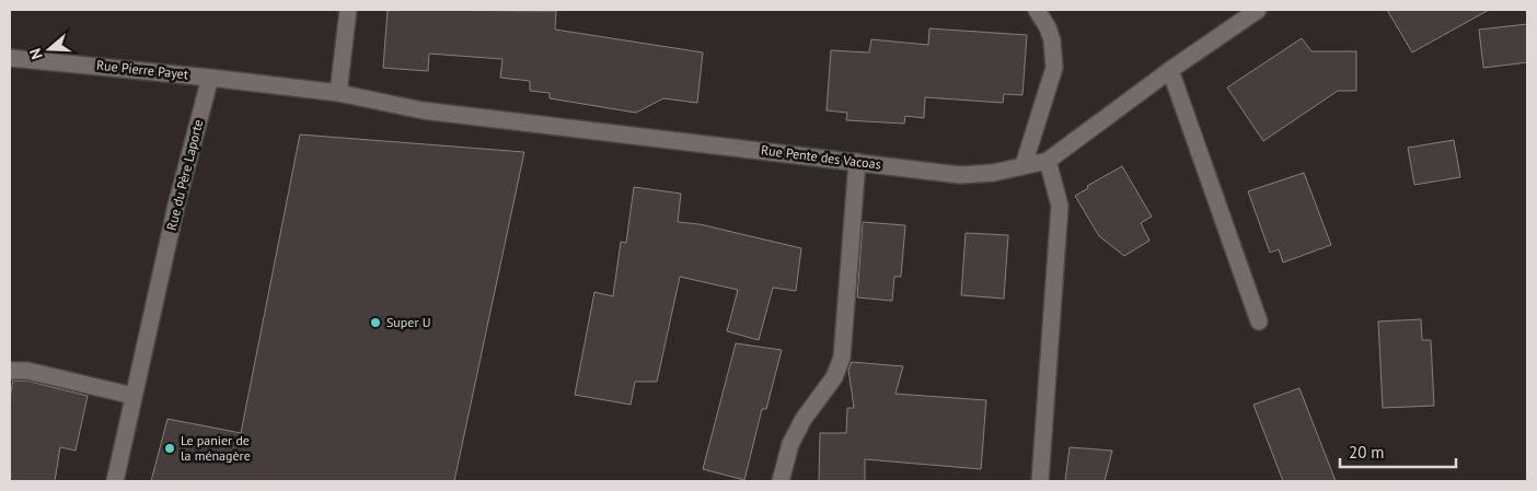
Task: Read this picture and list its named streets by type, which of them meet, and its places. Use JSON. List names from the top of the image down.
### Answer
{
  "streets": {
    "street": ["Rue Pierre Payet", "Rue Pente des Vacoas", "Rue du Père Laporte"]
  },
  "crossings": [
    ["Rue Pierre Payet", "Rue du Père Laporte"]
  ],
  "places": ["Super U", "Le panier de la ménagère"],
  "scale_bar": "20 m",
  "north": "left"
}
